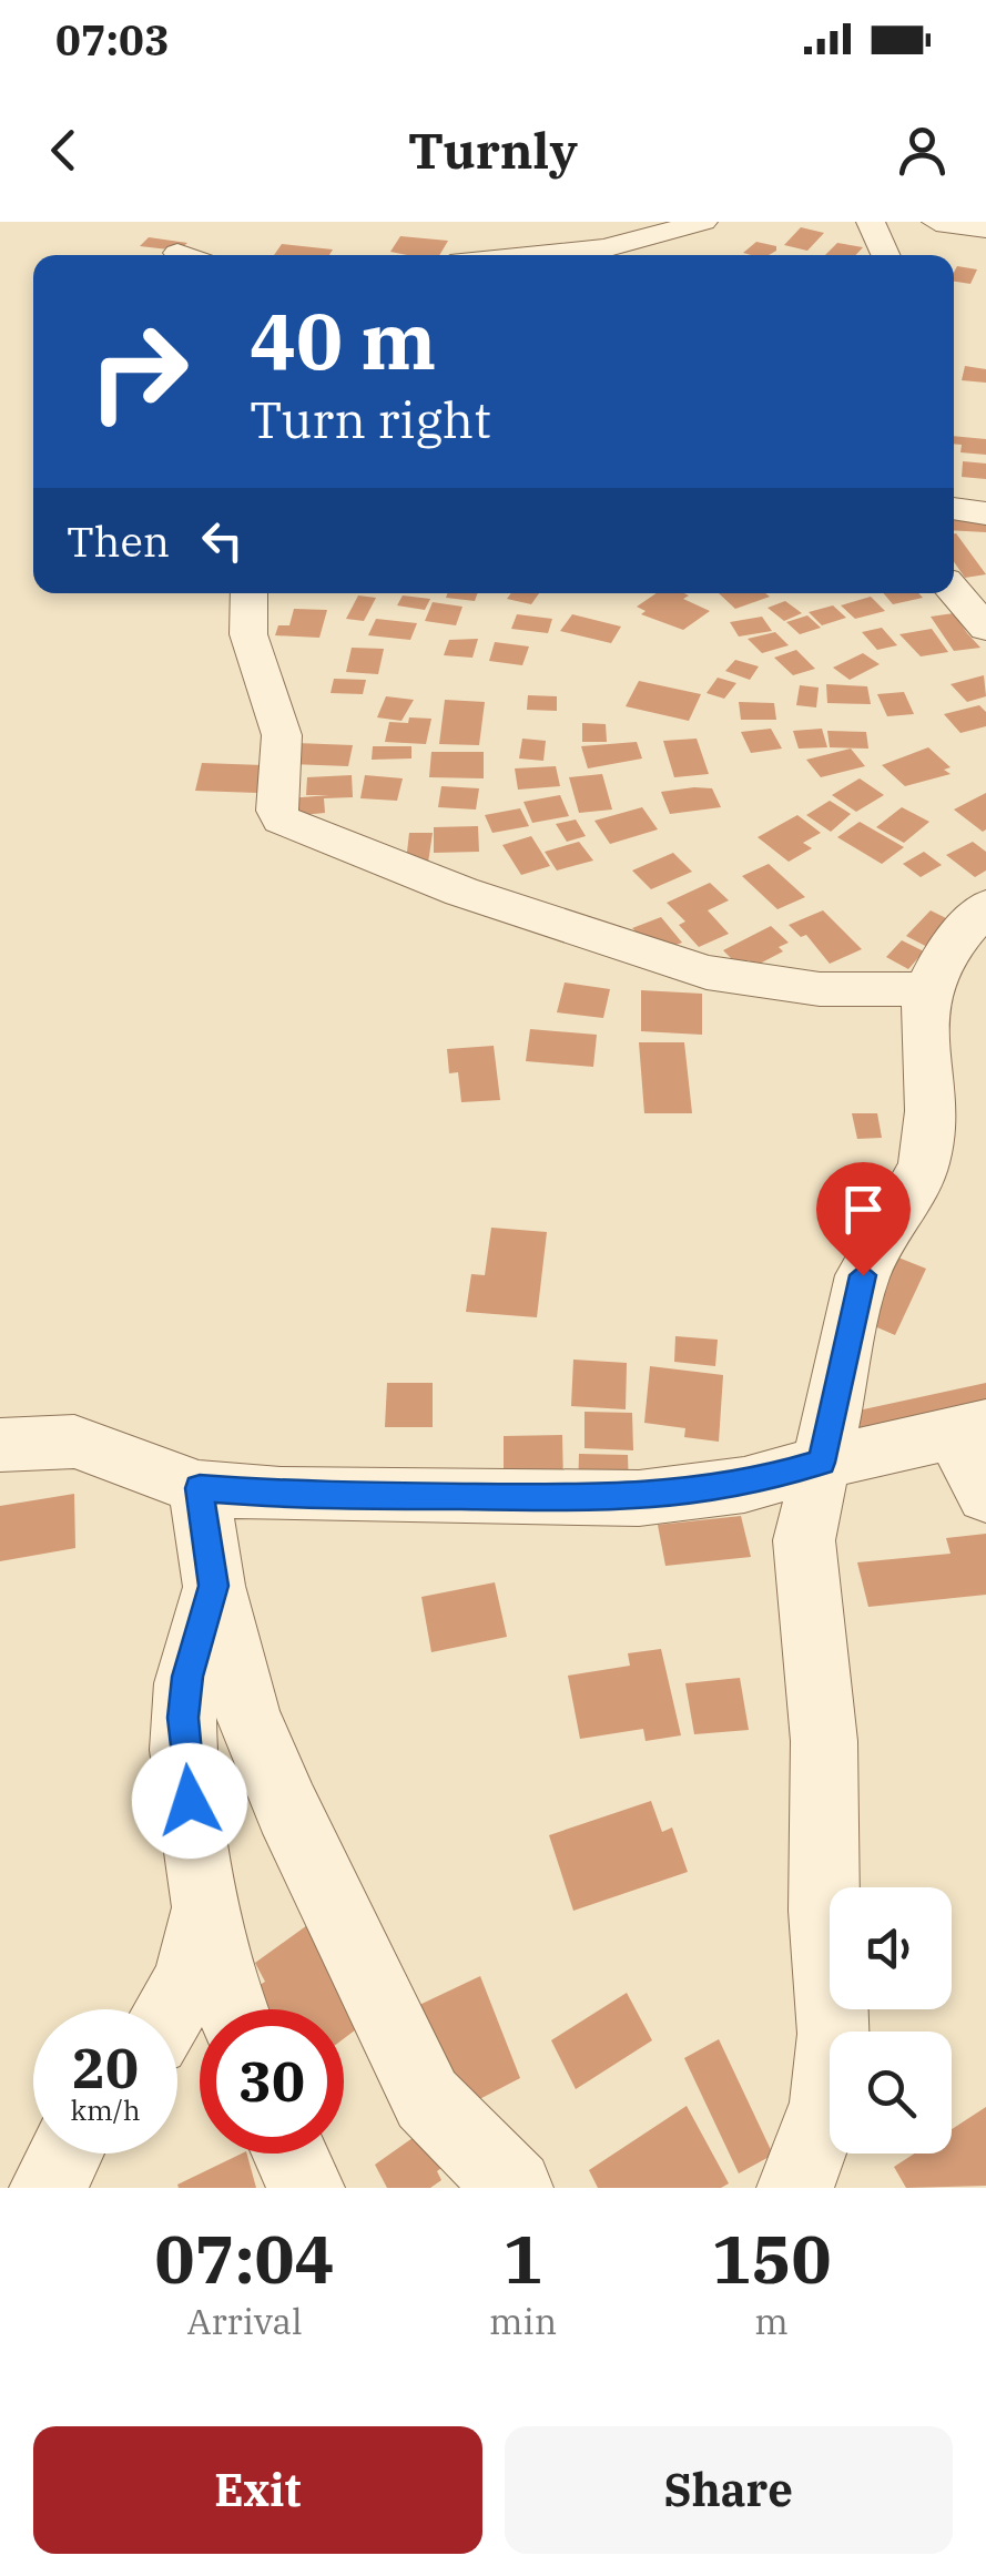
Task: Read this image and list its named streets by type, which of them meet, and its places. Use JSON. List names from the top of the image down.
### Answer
{
  "page": {
    "status": "07:03",
    "header": "Turnly",
    "turn": ["40 m", "Turn right"],
    "then": "Then",
    "speed": "20 km/h",
    "limit": "30",
    "eta": [
      "07:04",
      "Arrival",
      "1",
      "min",
      "150",
      "m"
    ],
    "buttons": ["Exit", "Share"]
  }
}
